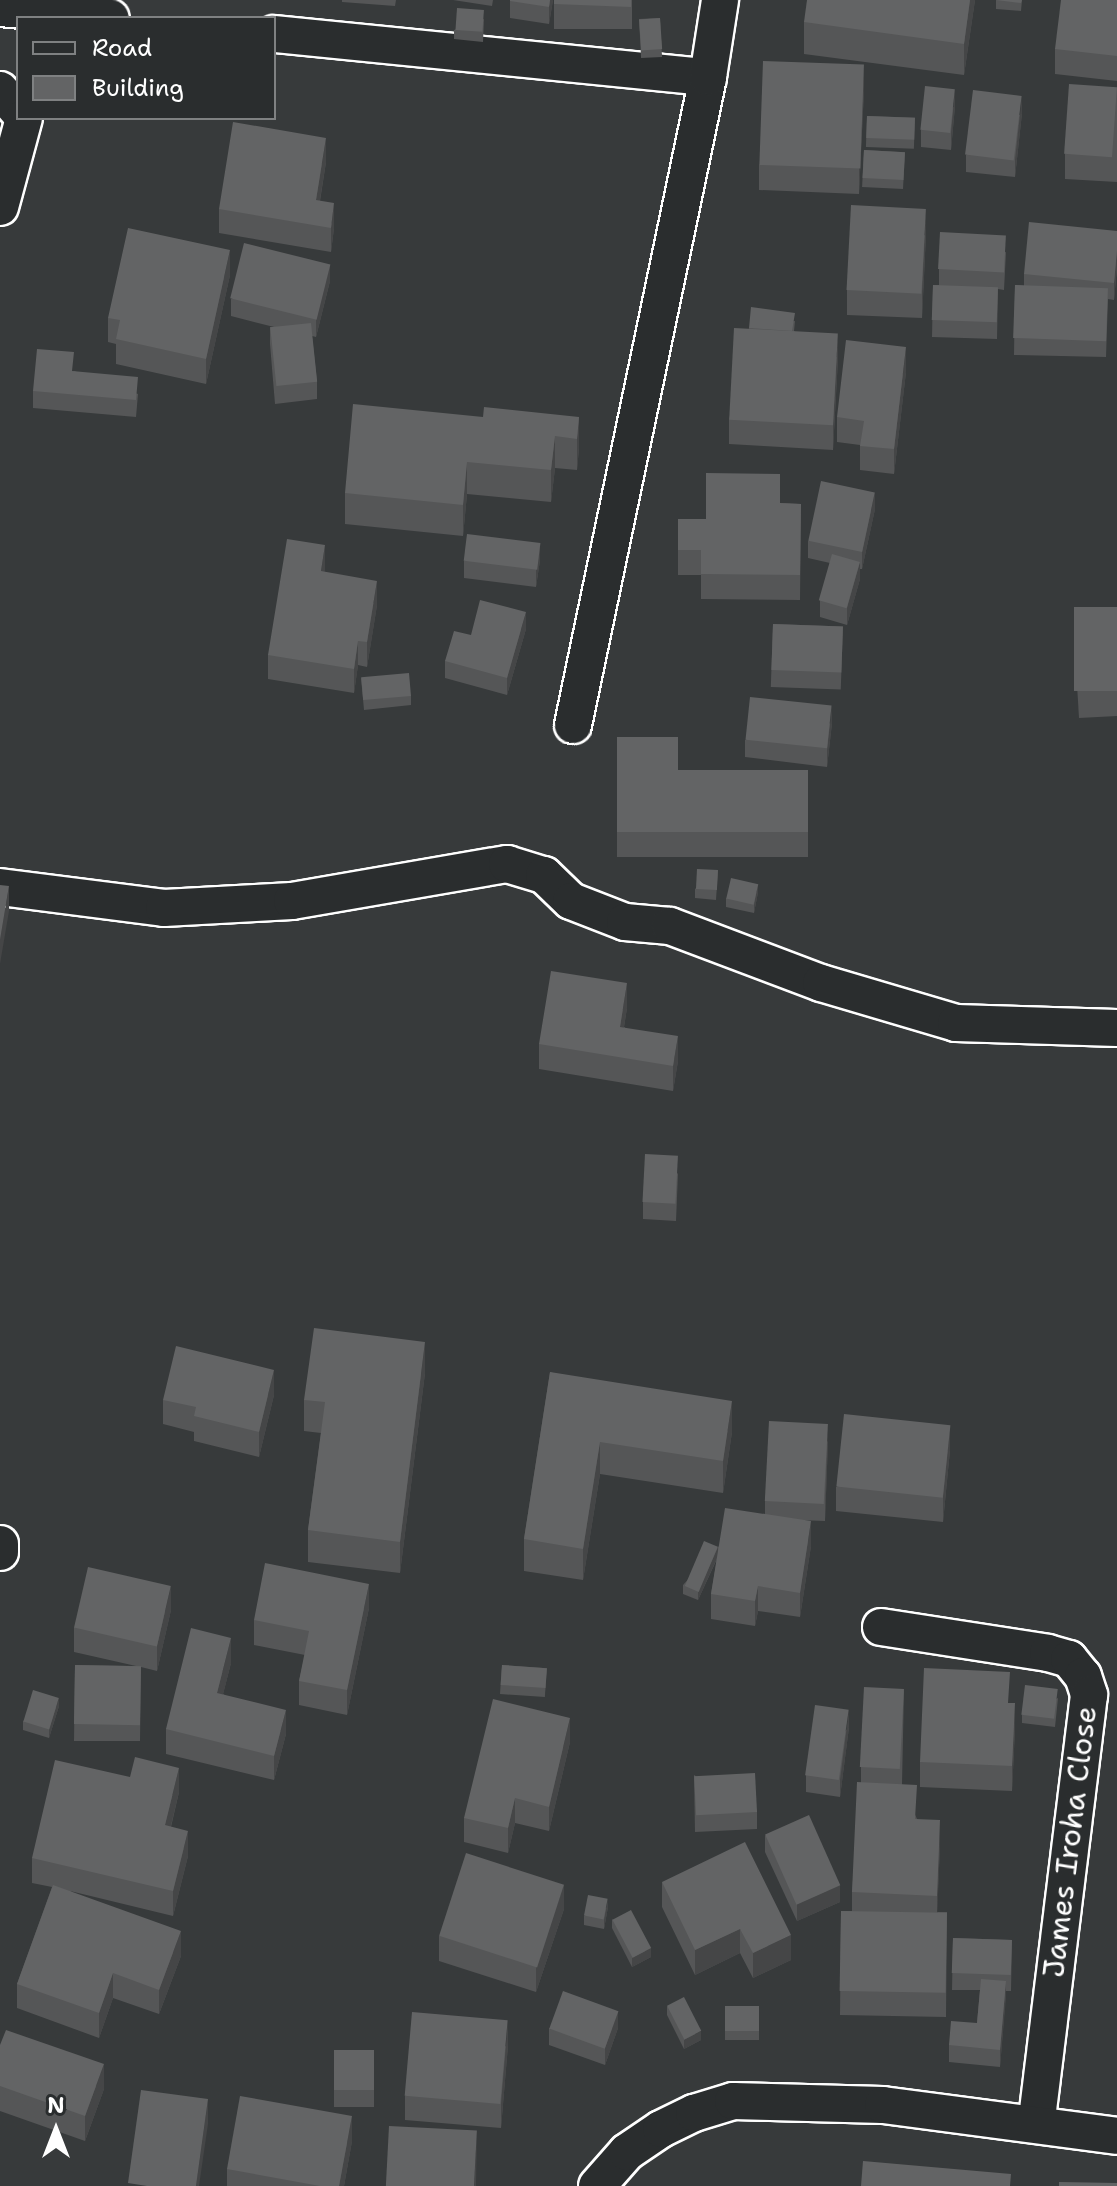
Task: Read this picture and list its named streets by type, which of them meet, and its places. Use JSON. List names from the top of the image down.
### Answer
{
  "streets": {
    "street": ["James Iroha Close"]
  },
  "legend": ["Road", "Building"],
  "north": "top"
}
